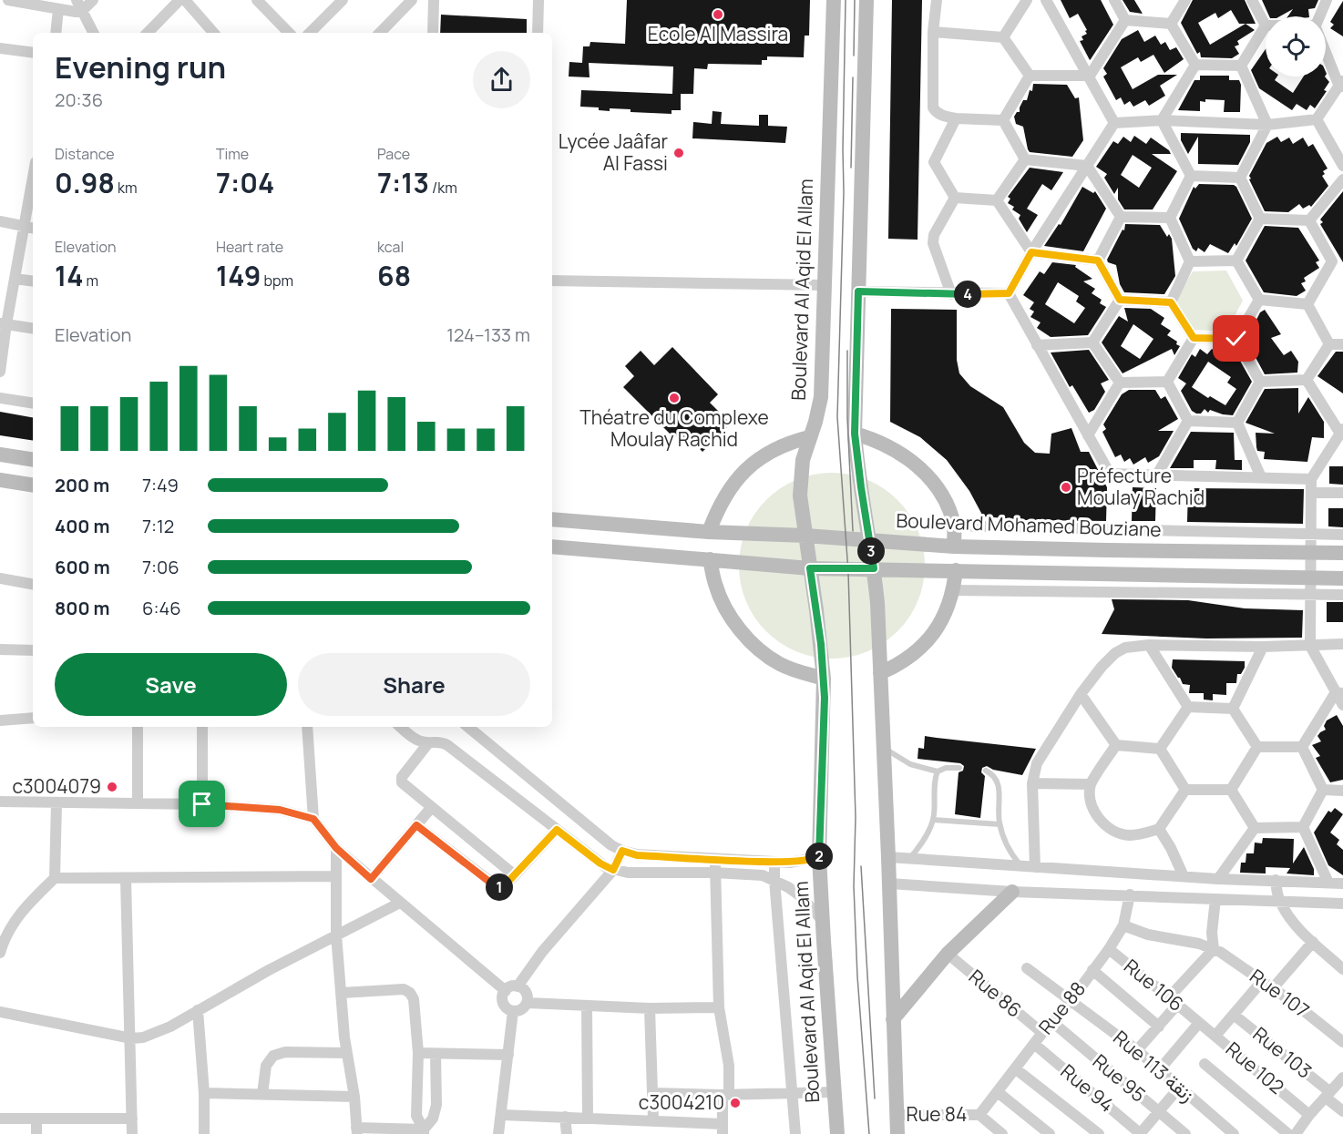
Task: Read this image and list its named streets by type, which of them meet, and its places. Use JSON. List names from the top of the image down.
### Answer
{
  "streets": {
    "main road": ["Boulevard Al Aqid El Allam", "Boulevard Mohamed Bouziane"],
    "street": [
      "Rue 106",
      "Rue 86",
      "Rue 107",
      "Rue 88",
      "Rue 103",
      "Rue 113 زنقة",
      "Rue 102",
      "Rue 95",
      "Rue 94",
      "Rue 84"
    ]
  },
  "crossings": [
    ["Boulevard Al Aqid El Allam", "Boulevard Mohamed Bouziane"],
    ["Rue 106", "Rue 88"],
    ["Rue 106", "Rue 102"],
    ["Rue 86", "Rue 88"],
    ["Rue 107", "Rue 88"],
    ["Rue 88", "Rue 113 زنقة"],
    ["Rue 88", "Rue 95"],
    ["Rue 88", "Rue 94"],
    ["Rue 88", "Rue 84"]
  ],
  "places": [
    "Ecole Al Massira",
    "Lycée Jaâfar Al Fassi",
    "Théatre du Complexe Moulay Rachid",
    "Préfecture Moulay Rachid",
    "c3004079",
    "c3004210"
  ],
  "page": {
    "heading": ["Evening run", "20:36"],
    "stats": [
      ["Distance", "0.98 km"],
      ["Time", "7:04"],
      ["Pace", "7:13 /km"],
      ["Elevation", "14 m"],
      ["Heart rate", "149 bpm"],
      ["kcal", "68"]
    ],
    "pins": [
      "4",
      "3",
      "2",
      "1"
    ],
    "chart": ["Elevation", "124–133 m"],
    "list": [
      {
        "name": "200 m",
        "note": "7:49"
      },
      {
        "name": "400 m",
        "note": "7:12"
      },
      {
        "name": "600 m",
        "note": "7:06"
      },
      {
        "name": "800 m",
        "note": "6:46"
      }
    ],
    "buttons": ["Save", "Share"]
  }
}
